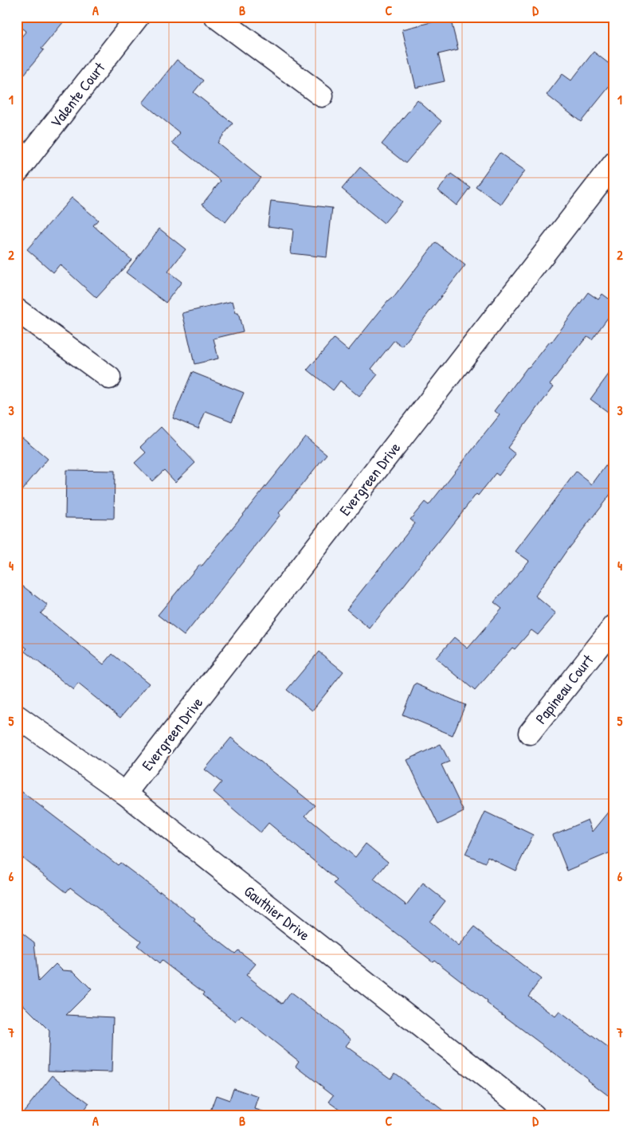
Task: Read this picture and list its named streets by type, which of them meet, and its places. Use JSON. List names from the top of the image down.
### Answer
{
  "streets": {
    "street": [
      "Valente Court",
      "Evergreen Drive",
      "Papineau Court",
      "Gauthier Drive"
    ]
  },
  "crossings": [
    ["Evergreen Drive", "Gauthier Drive"]
  ],
  "grid": {
    "columns": [
      "A",
      "B",
      "C",
      "D"
    ],
    "rows": [
      "1",
      "2",
      "3",
      "4",
      "5",
      "6",
      "7"
    ]
  }
}
